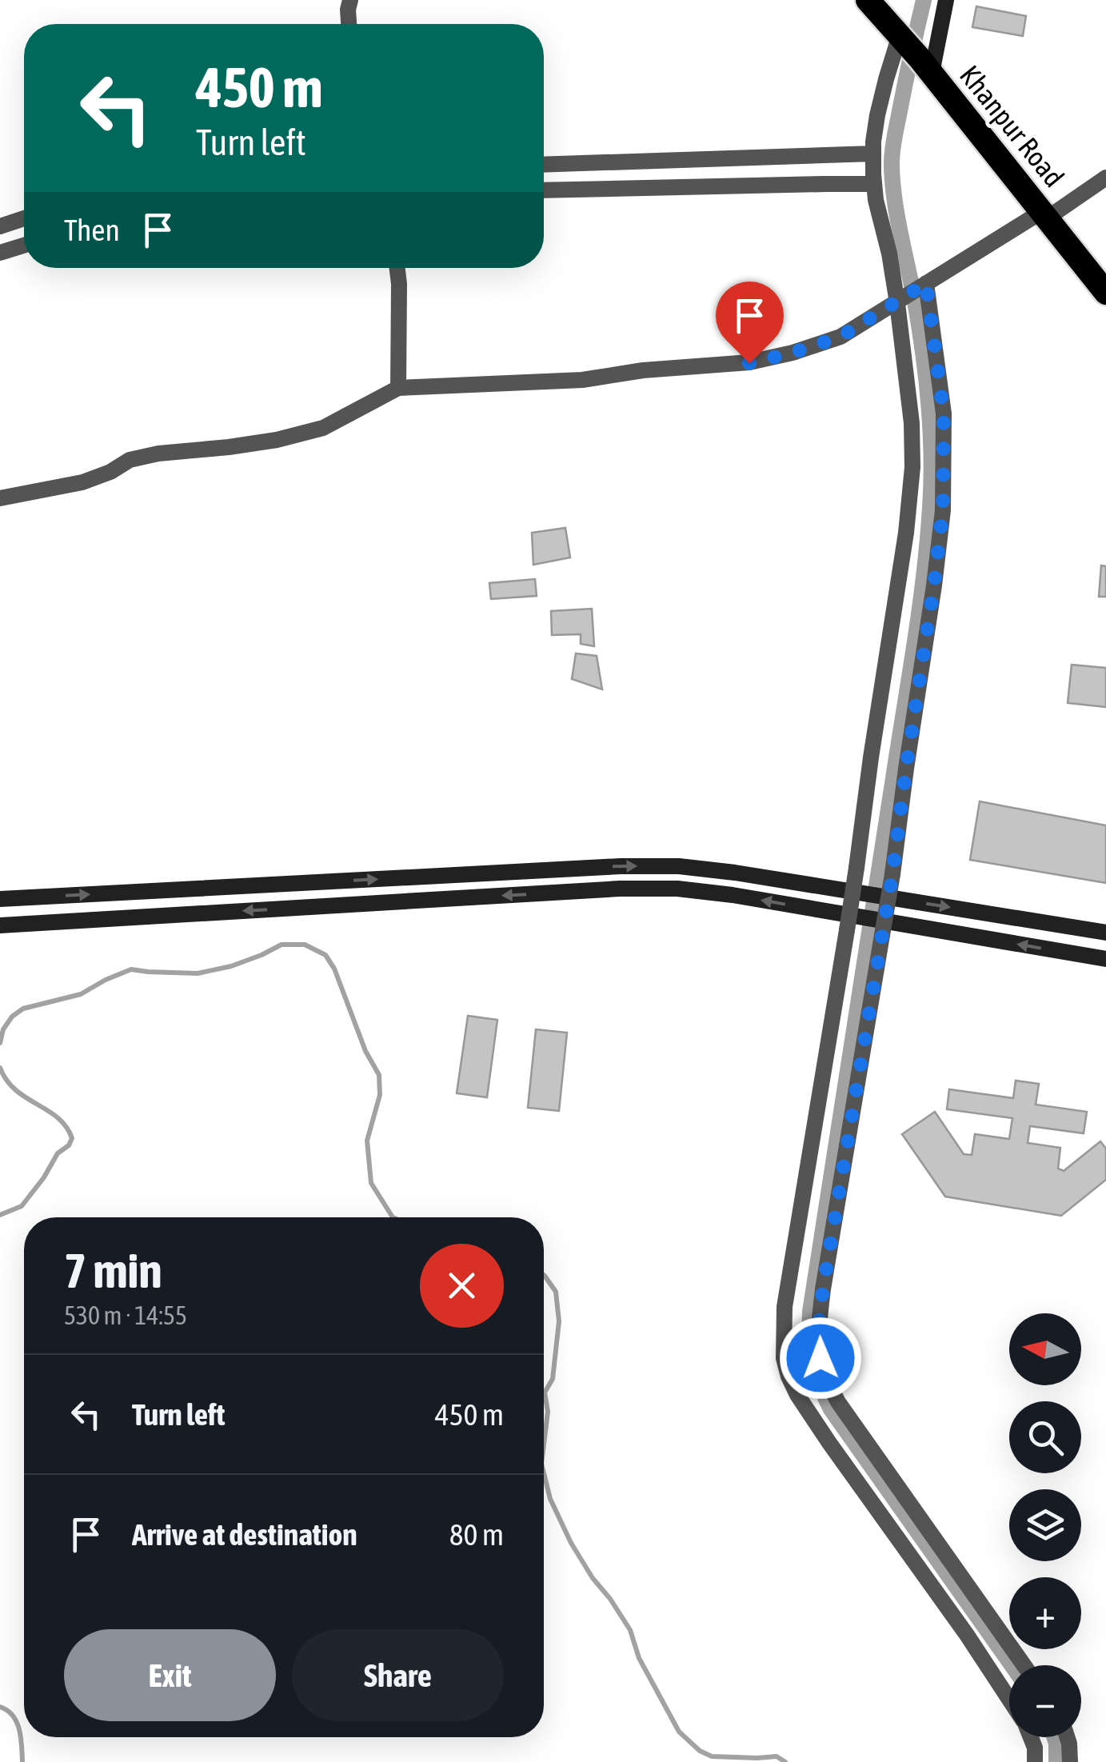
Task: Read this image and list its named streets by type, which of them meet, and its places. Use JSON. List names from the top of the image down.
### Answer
{
  "streets": {
    "highway": ["Khanpur Road"]
  },
  "north": "left",
  "page": {
    "turn": ["450 m", "Turn left"],
    "then": "Then",
    "heading": ["7 min", "530 m · 14:55"],
    "map_buttons": ["+", "−"],
    "list": [
      {
        "name": "Turn left",
        "value": "450 m"
      },
      {
        "name": "Arrive at destination",
        "value": "80 m"
      }
    ],
    "buttons": ["Exit", "Share"]
  }
}
